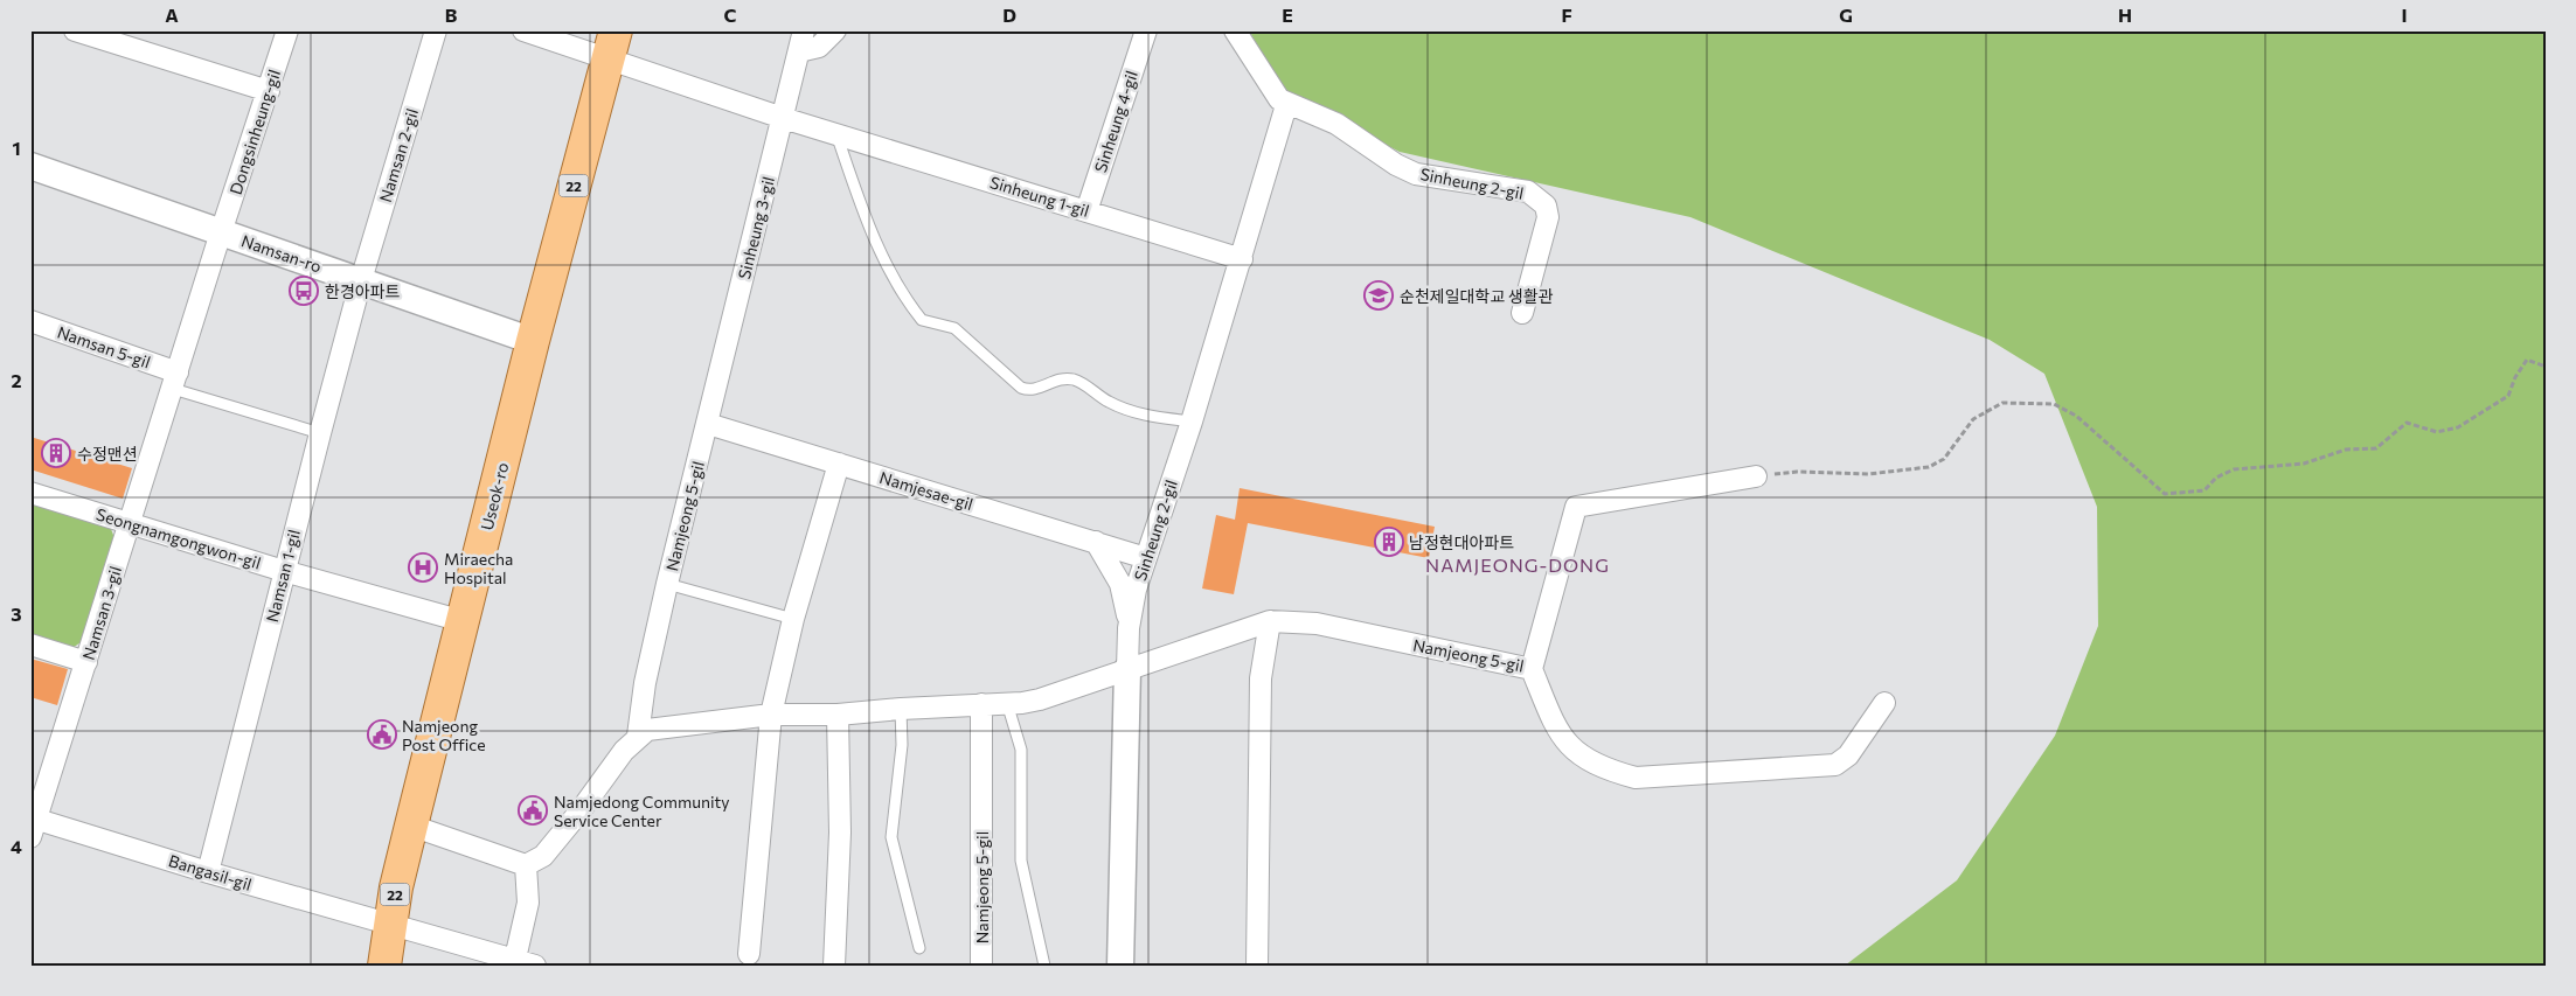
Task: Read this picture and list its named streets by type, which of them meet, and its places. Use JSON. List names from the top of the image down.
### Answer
{
  "streets": {
    "main road": ["22", "Useok-ro"],
    "street": [
      "Sinheung 4-gil",
      "Dongsinheung-gil",
      "Namsan 2-gil",
      "Sinheung 2-gil",
      "Sinheung 1-gil",
      "Sinheung 3-gil",
      "Namsan-ro",
      "Namsan 5-gil",
      "Namjesae-gil",
      "Namjeong 5-gil",
      "Seongnamgongwon-gil",
      "Namsan 1-gil",
      "Namsan 3-gil",
      "Bangasil-gil"
    ]
  },
  "crossings": [
    ["Sinheung 4-gil", "Sinheung 1-gil"],
    ["Dongsinheung-gil", "Namsan-ro"],
    ["Dongsinheung-gil", "Namsan 3-gil"],
    ["Namsan 2-gil", "Namsan-ro"],
    ["Namsan 2-gil", "Namsan 1-gil"],
    ["Sinheung 2-gil", "Sinheung 1-gil"],
    ["Sinheung 2-gil", "Namjesae-gil"],
    ["Sinheung 2-gil", "Namjeong 5-gil"],
    ["Sinheung 1-gil", "Sinheung 3-gil"],
    ["Sinheung 1-gil", "Useok-ro"],
    ["Sinheung 3-gil", "Namjesae-gil"],
    ["Sinheung 3-gil", "Namjeong 5-gil"],
    ["Namsan-ro", "Useok-ro"],
    ["Namsan-ro", "Namsan 1-gil"],
    ["Namsan-ro", "Namsan 3-gil"],
    ["Namsan 5-gil", "Namsan 3-gil"],
    ["Namjesae-gil", "Namjeong 5-gil"],
    ["Useok-ro", "Seongnamgongwon-gil"],
    ["Useok-ro", "Bangasil-gil"],
    ["Seongnamgongwon-gil", "Namsan 1-gil"],
    ["Seongnamgongwon-gil", "Namsan 3-gil"],
    ["Namsan 1-gil", "Bangasil-gil"],
    ["Namsan 3-gil", "Bangasil-gil"]
  ],
  "districts": ["NAMJEONG-DONG"],
  "places": {
    "bus stop": ["한경아파트"],
    "school or university": ["순천제일대학교 생활관"],
    "building": ["수정맨션", "남정현대아파트"],
    "hospital": ["Miraecha Hospital"],
    "public building": ["Namjeong Post Office", "Namjedong Community Service Center"]
  },
  "grid": {
    "columns": [
      "A",
      "B",
      "C",
      "D",
      "E",
      "F",
      "G",
      "H",
      "I"
    ],
    "rows": [
      "1",
      "2",
      "3",
      "4"
    ]
  }
}
